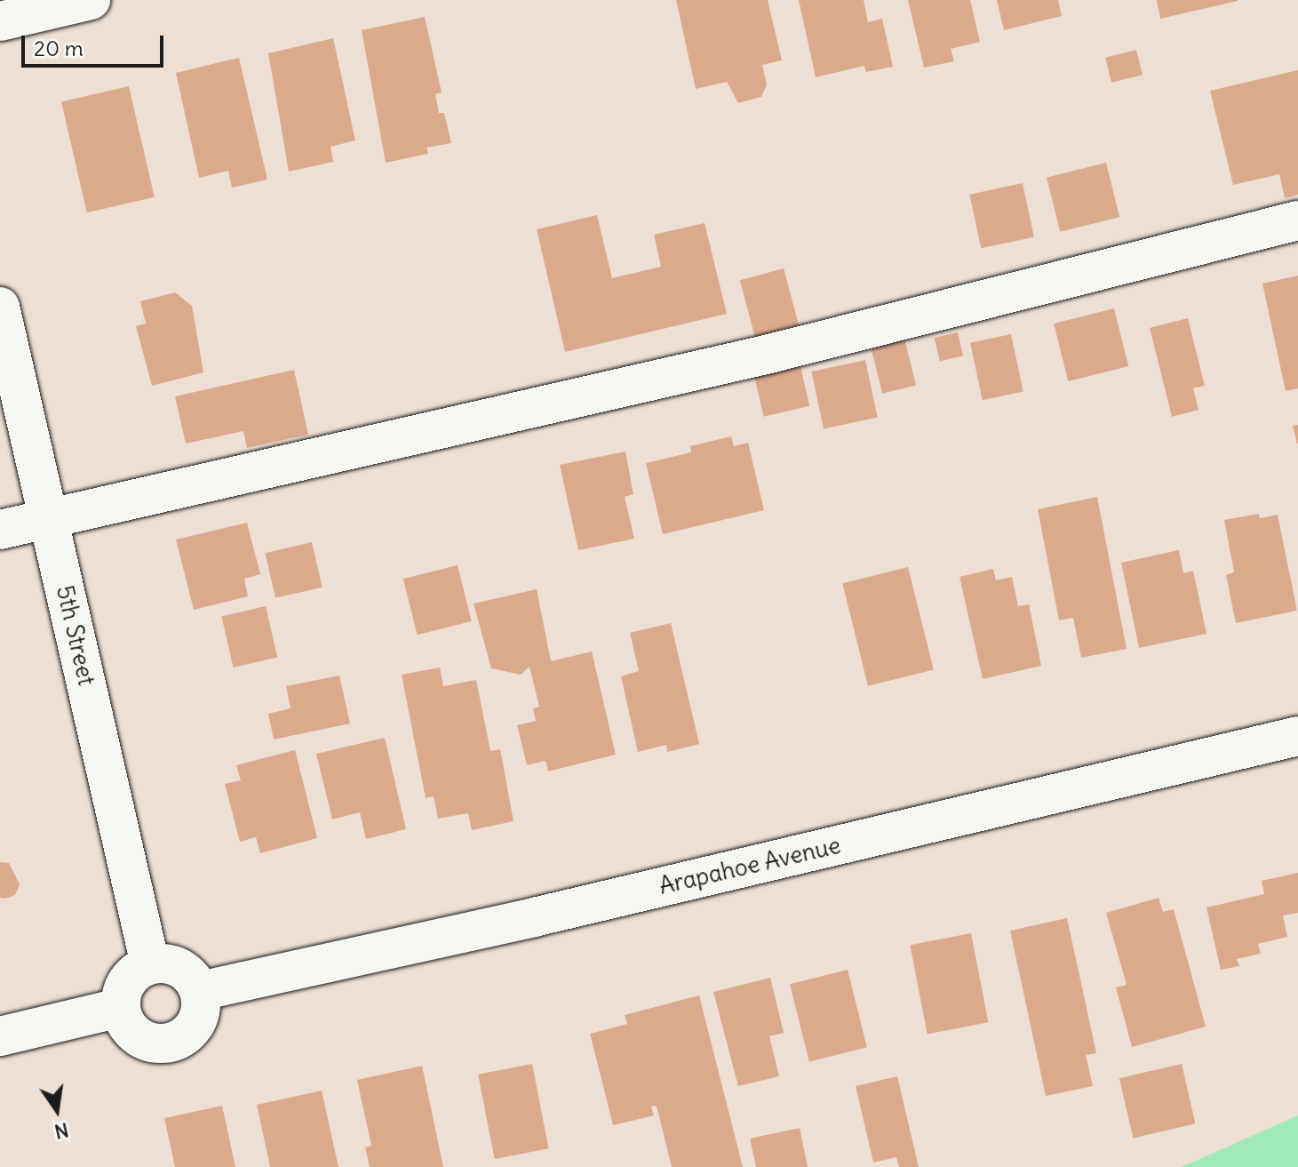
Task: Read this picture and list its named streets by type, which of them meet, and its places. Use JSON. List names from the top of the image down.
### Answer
{
  "streets": {
    "street": ["5th Street", "Arapahoe Avenue"]
  },
  "crossings": [
    ["5th Street", "Arapahoe Avenue"]
  ],
  "scale_bar": "20 m",
  "north": "bottom"
}
